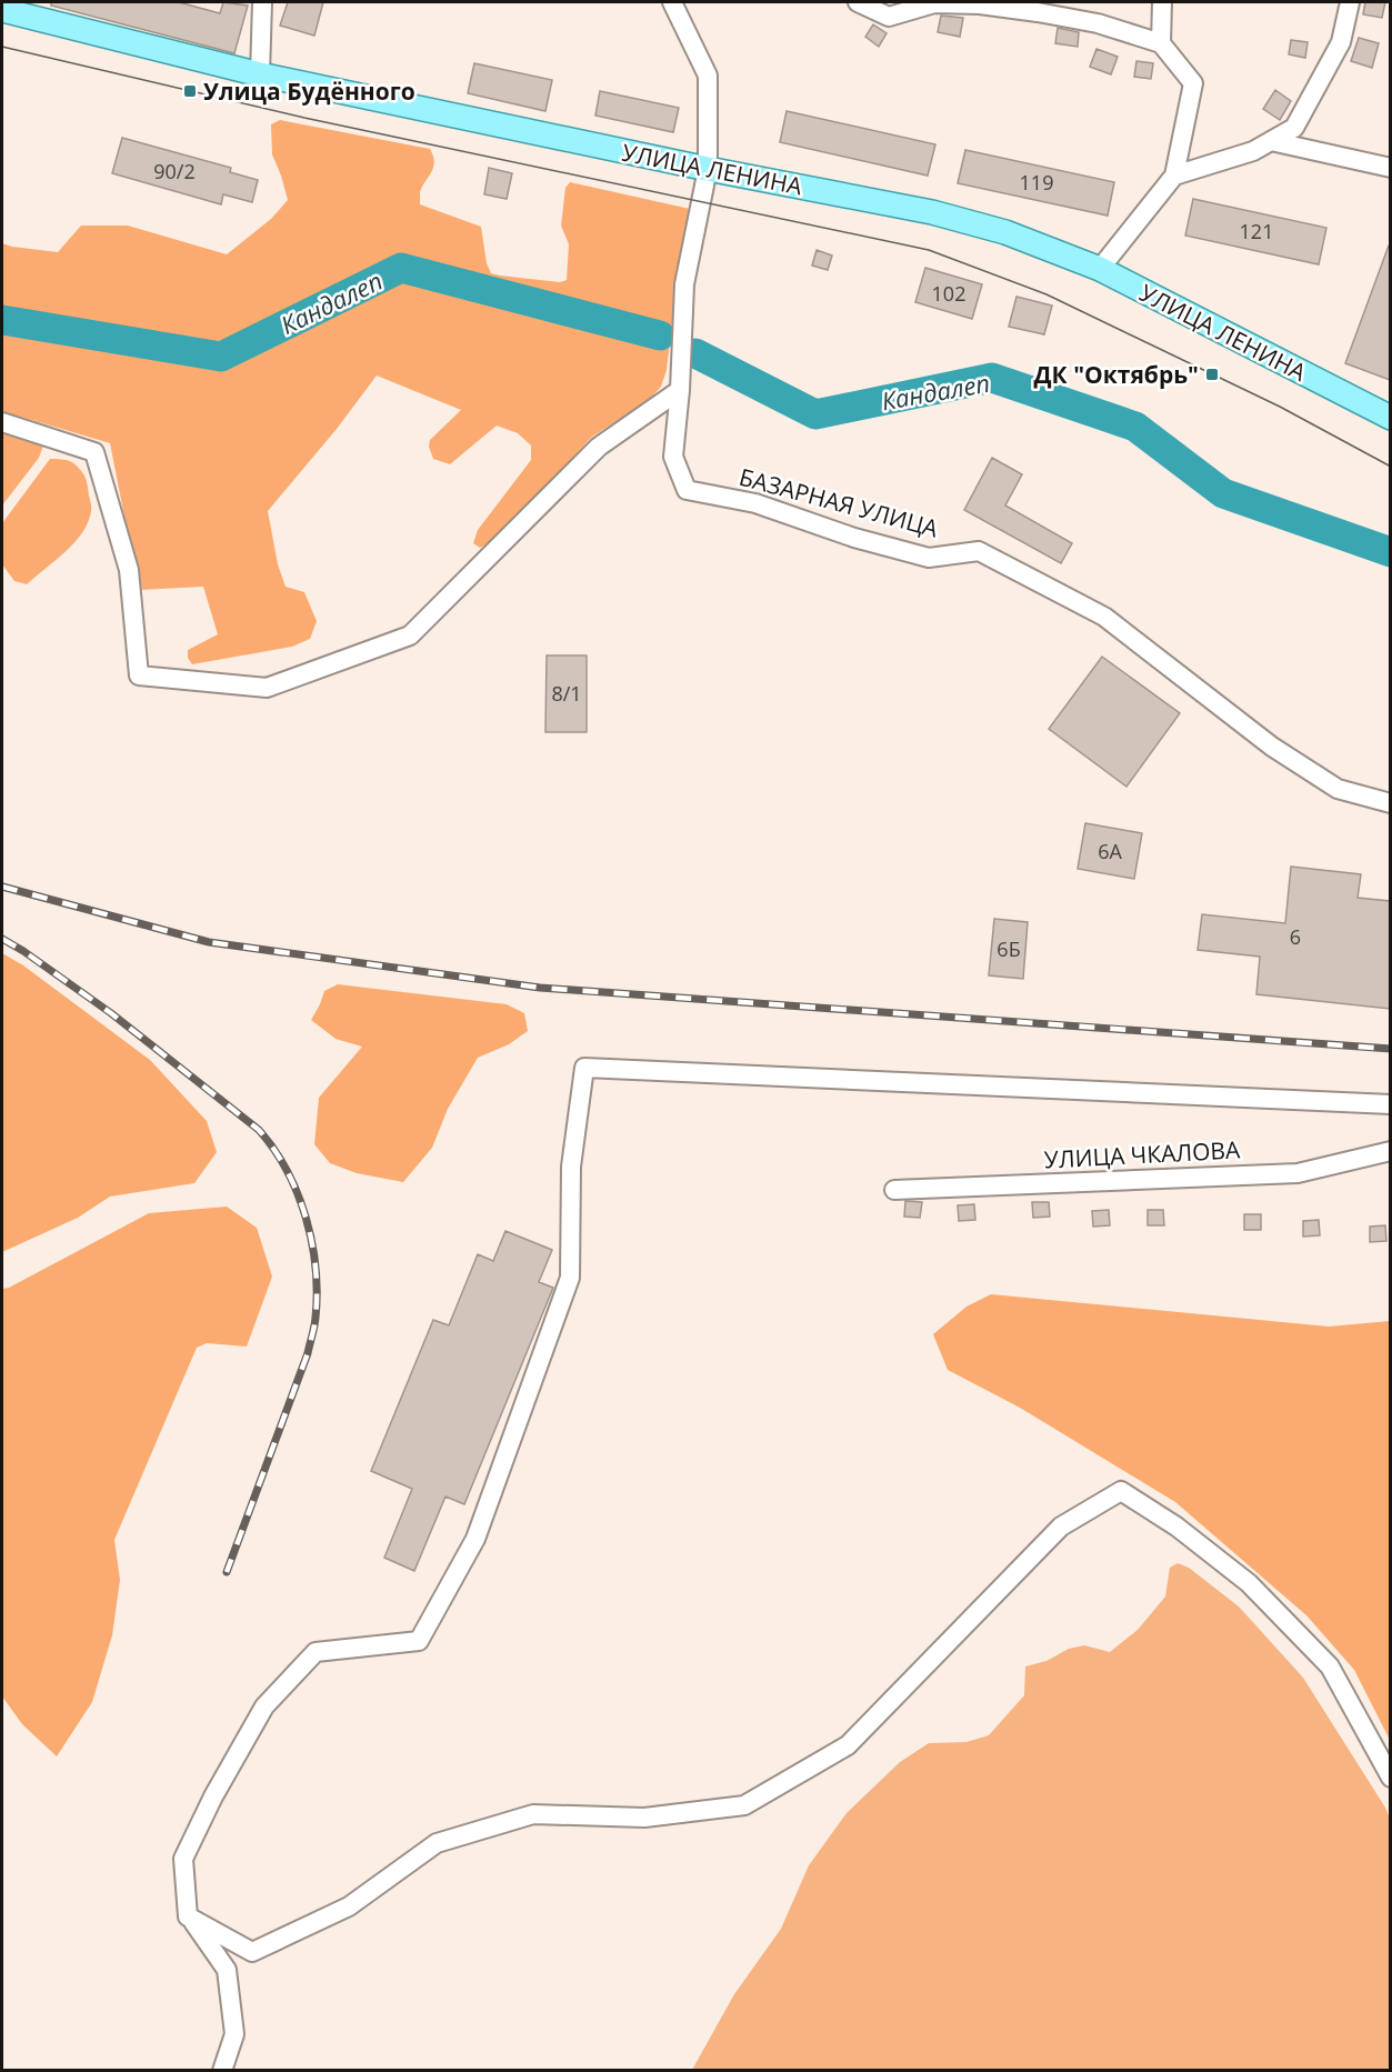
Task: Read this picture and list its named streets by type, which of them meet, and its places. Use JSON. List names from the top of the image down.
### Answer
{
  "streets": {
    "main road": ["УЛИЦА ЛЕНИНА"],
    "street": ["БАЗАРНАЯ УЛИЦА", "УЛИЦА ЧКАЛОВА"]
  },
  "crossings": [
    ["УЛИЦА ЛЕНИНА", "БАЗАРНАЯ УЛИЦА"]
  ],
  "water": ["Кандалеп"],
  "places": {
    "transit": ["Улица Будённого", "ДК \"Октябрь\""]
  },
  "house_numbers": [
    "90/2",
    "119",
    "121",
    "102",
    "8/1",
    "6А",
    "6",
    "6Б"
  ]
}
